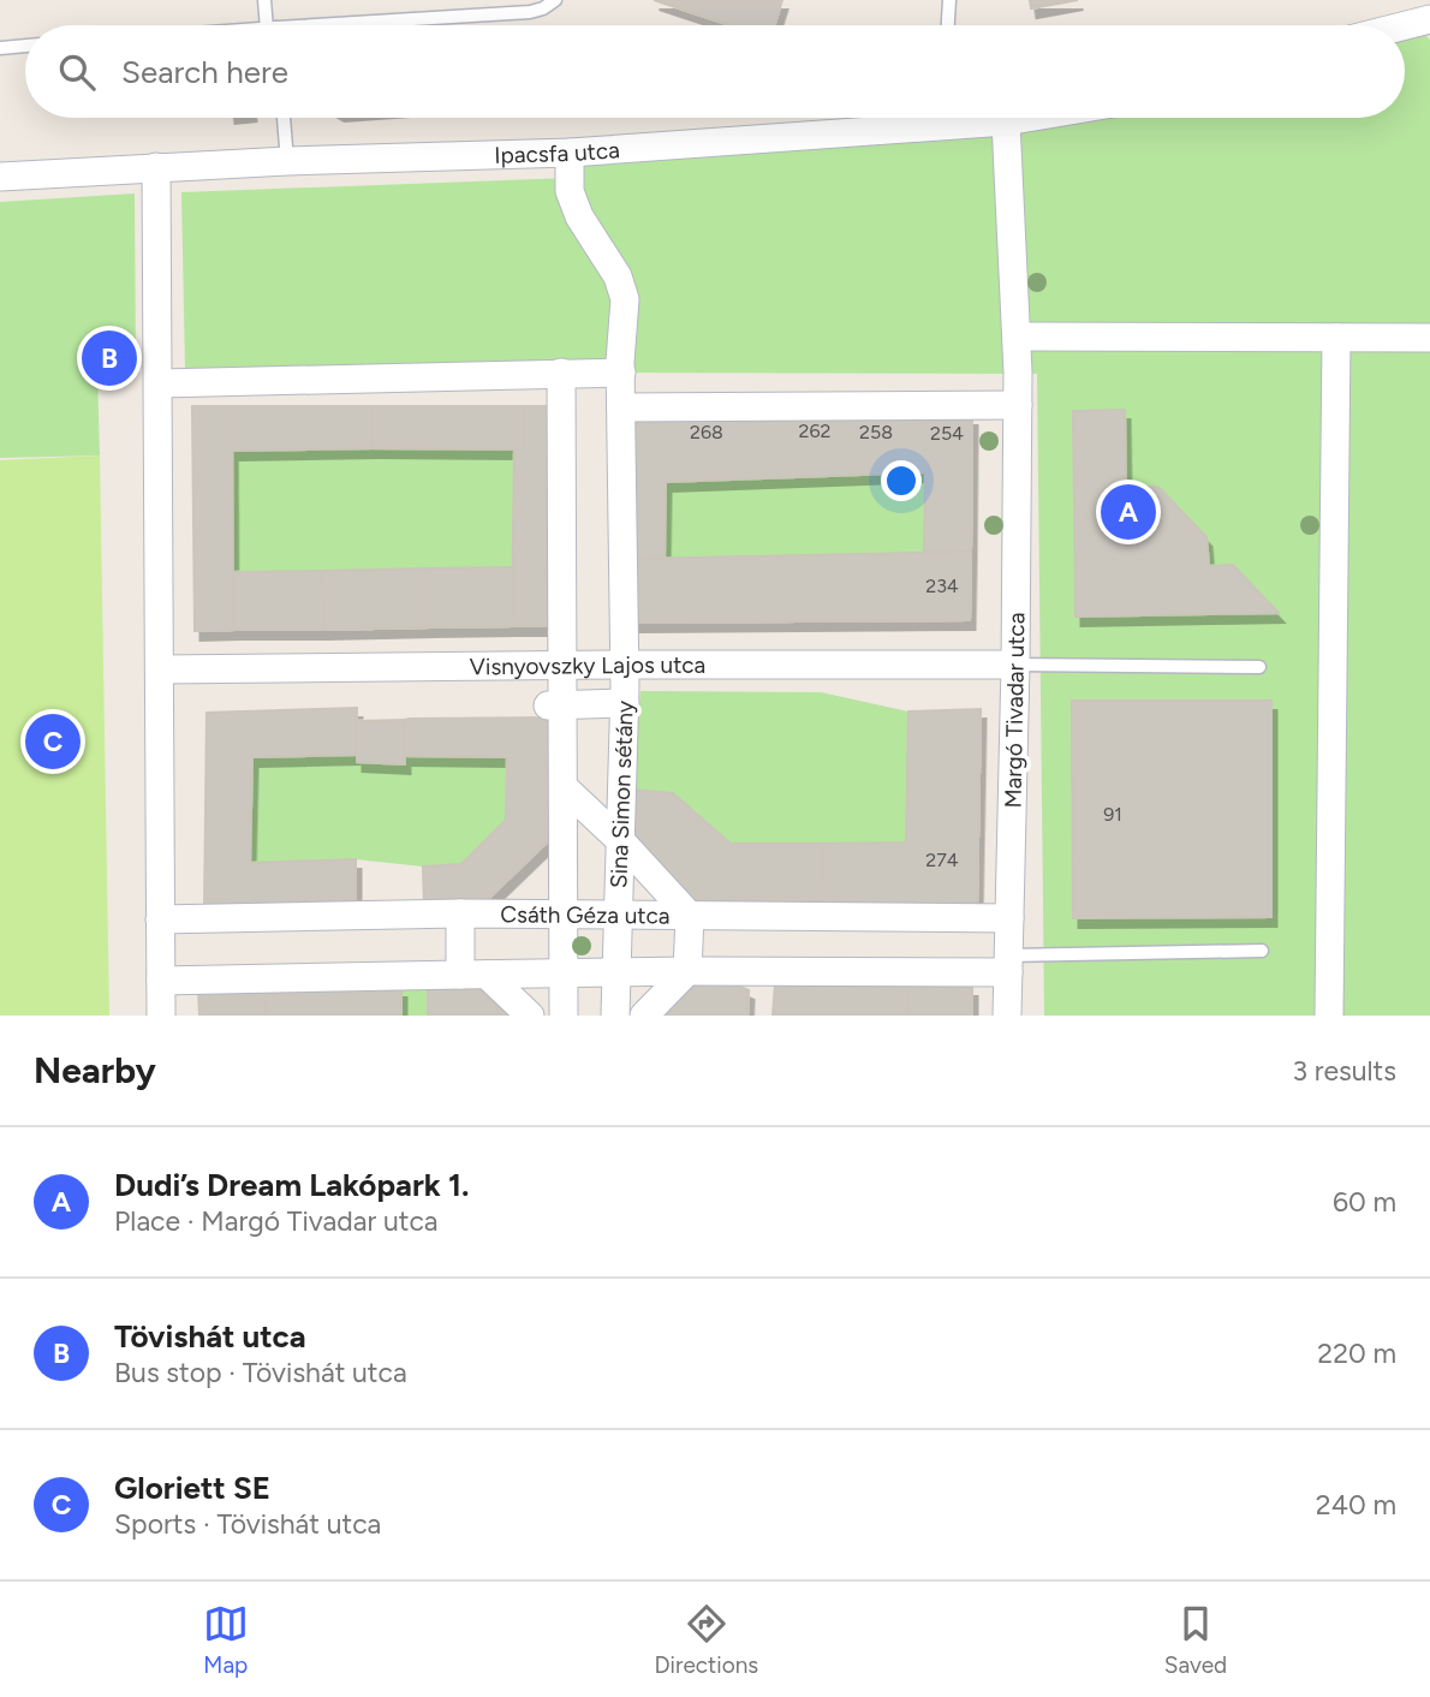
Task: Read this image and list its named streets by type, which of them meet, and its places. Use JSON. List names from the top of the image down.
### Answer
{
  "streets": {
    "street": [
      "Ipacsfa utca",
      "Visnyovszky Lajos utca",
      "Margó Tivadar utca",
      "Sina Simon sétány",
      "Csáth Géza utca"
    ]
  },
  "crossings": [
    ["Ipacsfa utca", "Margó Tivadar utca"],
    ["Ipacsfa utca", "Sina Simon sétány"],
    ["Visnyovszky Lajos utca", "Margó Tivadar utca"],
    ["Visnyovszky Lajos utca", "Sina Simon sétány"],
    ["Margó Tivadar utca", "Csáth Géza utca"],
    ["Sina Simon sétány", "Csáth Géza utca"]
  ],
  "house_numbers": [
    "262",
    "268",
    "258",
    "254",
    "234",
    "91",
    "274"
  ],
  "page": {
    "search": "Search here",
    "pins": ["B", "A", "C"],
    "heading": ["Nearby", "3 results"],
    "list": [
      {
        "mark": "A",
        "name": "Dudi’s Dream Lakópark 1.",
        "note": "Place · Margó Tivadar utca",
        "value": "60 m"
      },
      {
        "mark": "B",
        "name": "Tövishát utca",
        "note": "Bus stop · Tövishát utca",
        "value": "220 m"
      },
      {
        "mark": "C",
        "name": "Gloriett SE",
        "note": "Sports · Tövishát utca",
        "value": "240 m"
      }
    ],
    "nav": ["Map", "Directions", "Saved"]
  }
}
